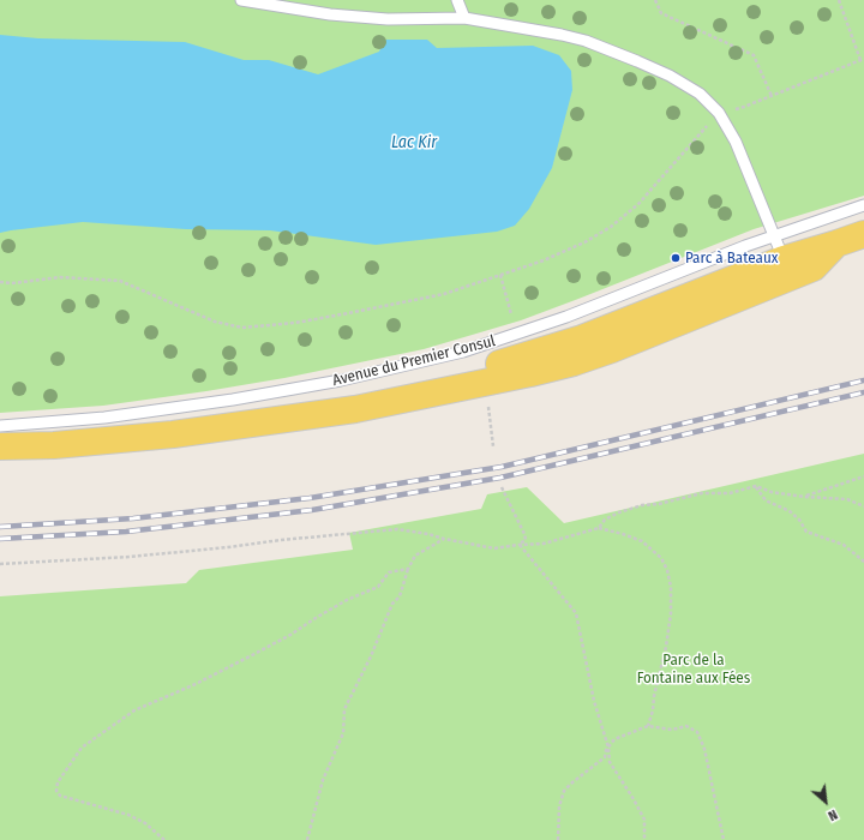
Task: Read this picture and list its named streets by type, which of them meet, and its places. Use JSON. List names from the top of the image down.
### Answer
{
  "streets": {
    "main road": ["Avenue du Premier Consul"]
  },
  "water": ["Lac Kir"],
  "parks": ["Parc de la Fontaine aux Fées"],
  "places": ["Parc à Bateaux"],
  "north": "bottom right"
}
